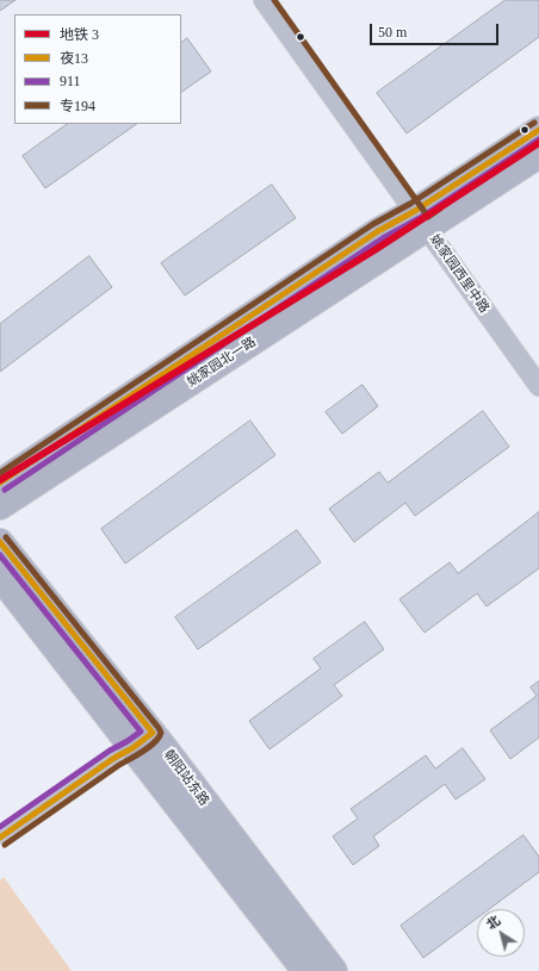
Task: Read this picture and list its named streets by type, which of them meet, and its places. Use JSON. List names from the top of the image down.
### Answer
{
  "streets": {
    "street": ["姚家园西里中路", "姚家园北一路", "朝阳站东路"]
  },
  "crossings": [
    ["姚家园西里中路", "姚家园北一路"]
  ],
  "lines": [
    "transit line 专194",
    "transit line 夜13",
    "transit line 911",
    "metro line 3"
  ],
  "legend": [
    "地铁 3",
    "夜13",
    "911",
    "专194"
  ],
  "scale_bar": "50 m",
  "north": "top left"
}
